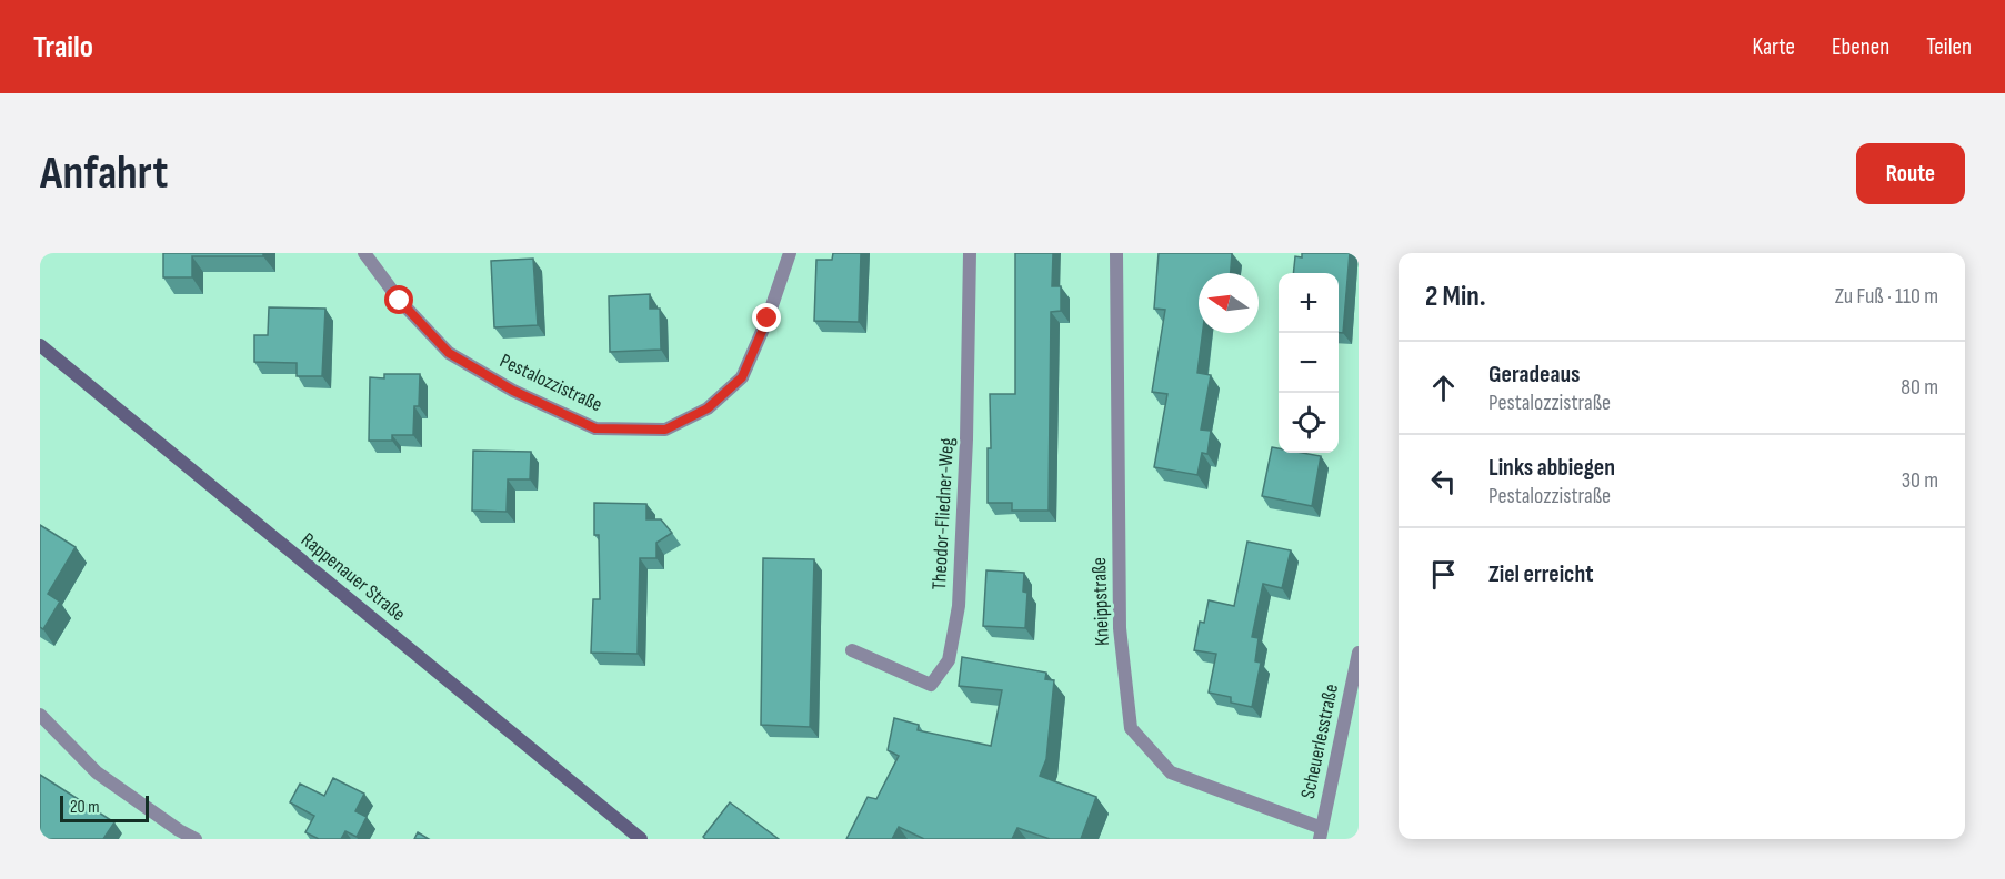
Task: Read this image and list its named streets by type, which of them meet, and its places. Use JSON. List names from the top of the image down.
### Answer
{
  "streets": {
    "street": [
      "Pestalozzistraße",
      "Theodor-Fliedner-Weg",
      "Rappenauer Straße",
      "Kneippstraße",
      "Scheuerlesstraße"
    ]
  },
  "crossings": [
    ["Kneippstraße", "Scheuerlesstraße"]
  ],
  "scale_bar": "20 m",
  "north": "left",
  "page": {
    "header": "Trailo",
    "nav": ["Karte", "Ebenen", "Teilen"],
    "buttons": "Route",
    "title": "Anfahrt",
    "heading": ["2 Min.", "Zu Fuß · 110 m"],
    "map_buttons": ["+", "−"],
    "list": [
      ["Geradeaus", "Pestalozzistraße", "80 m"],
      ["Links abbiegen", "Pestalozzistraße", "30 m"],
      "Ziel erreicht"
    ],
    "scale": "20 m"
  }
}
